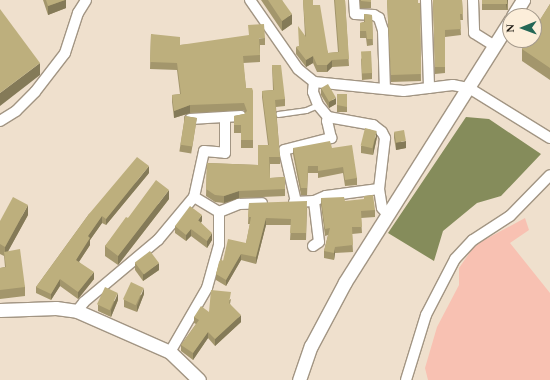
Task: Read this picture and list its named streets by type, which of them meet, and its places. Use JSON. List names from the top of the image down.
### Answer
{
  "north": "left"
}
